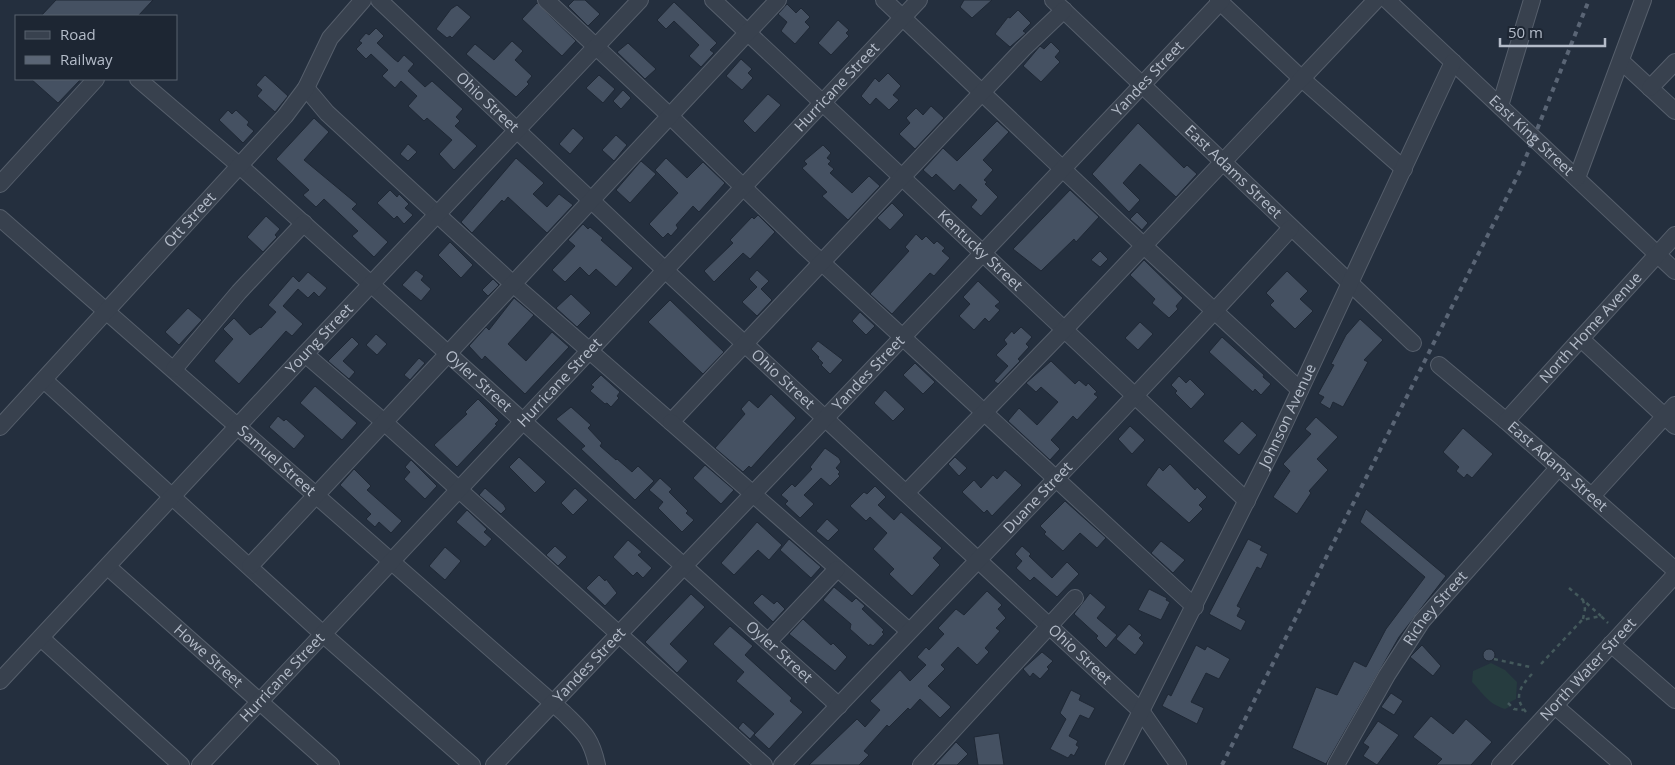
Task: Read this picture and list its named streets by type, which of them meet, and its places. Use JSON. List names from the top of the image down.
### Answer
{
  "streets": {
    "street": [
      "Yandes Street",
      "Hurricane Street",
      "Ohio Street",
      "East King Street",
      "East Adams Street",
      "Ott Street",
      "Kentucky Street",
      "North Home Avenue",
      "Young Street",
      "Oyler Street",
      "Johnson Avenue",
      "Samuel Street",
      "Duane Street",
      "Richey Street",
      "Howe Street",
      "North Water Street"
    ]
  },
  "crossings": [
    ["Yandes Street", "Ohio Street"],
    ["Yandes Street", "East Adams Street"],
    ["Yandes Street", "Kentucky Street"],
    ["Yandes Street", "Oyler Street"],
    ["Yandes Street", "Samuel Street"],
    ["Hurricane Street", "Ohio Street"],
    ["Hurricane Street", "Kentucky Street"],
    ["Hurricane Street", "Oyler Street"],
    ["Hurricane Street", "Samuel Street"],
    ["Hurricane Street", "Howe Street"],
    ["Ohio Street", "Young Street"],
    ["Ohio Street", "Johnson Avenue"],
    ["Ohio Street", "Duane Street"],
    ["East King Street", "North Home Avenue"],
    ["East King Street", "Johnson Avenue"],
    ["East Adams Street", "North Home Avenue"],
    ["East Adams Street", "Johnson Avenue"],
    ["East Adams Street", "Duane Street"],
    ["East Adams Street", "Richey Street"],
    ["Ott Street", "Oyler Street"],
    ["Ott Street", "Samuel Street"],
    ["Kentucky Street", "Johnson Avenue"],
    ["Kentucky Street", "Duane Street"],
    ["Young Street", "Oyler Street"],
    ["Young Street", "Samuel Street"],
    ["Young Street", "Howe Street"],
    ["Oyler Street", "Duane Street"]
  ],
  "legend": ["Road", "Railway"],
  "scale_bar": "50 m"
}
